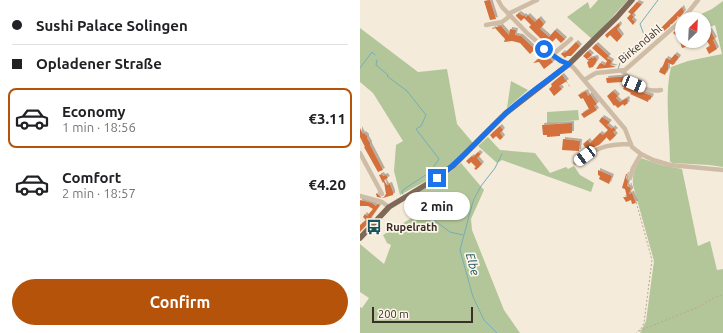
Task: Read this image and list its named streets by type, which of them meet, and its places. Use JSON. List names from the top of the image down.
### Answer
{
  "streets": {
    "street": ["Birkendahl"]
  },
  "water": ["Elbe"],
  "places": {
    "bus stop": ["Rupelrath"]
  },
  "scale_bar": "200 m",
  "north": "top right",
  "page": {
    "banner": ["Sushi Palace Solingen", "Opladener Straße"],
    "list": [
      {
        "name": "Economy",
        "note": "1 min · 18:56",
        "value": "€3.11"
      },
      {
        "name": "Comfort",
        "note": "2 min · 18:57",
        "value": "€4.20"
      }
    ],
    "bubble": "2 min",
    "buttons": "Confirm",
    "scale": "200 m"
  }
}
